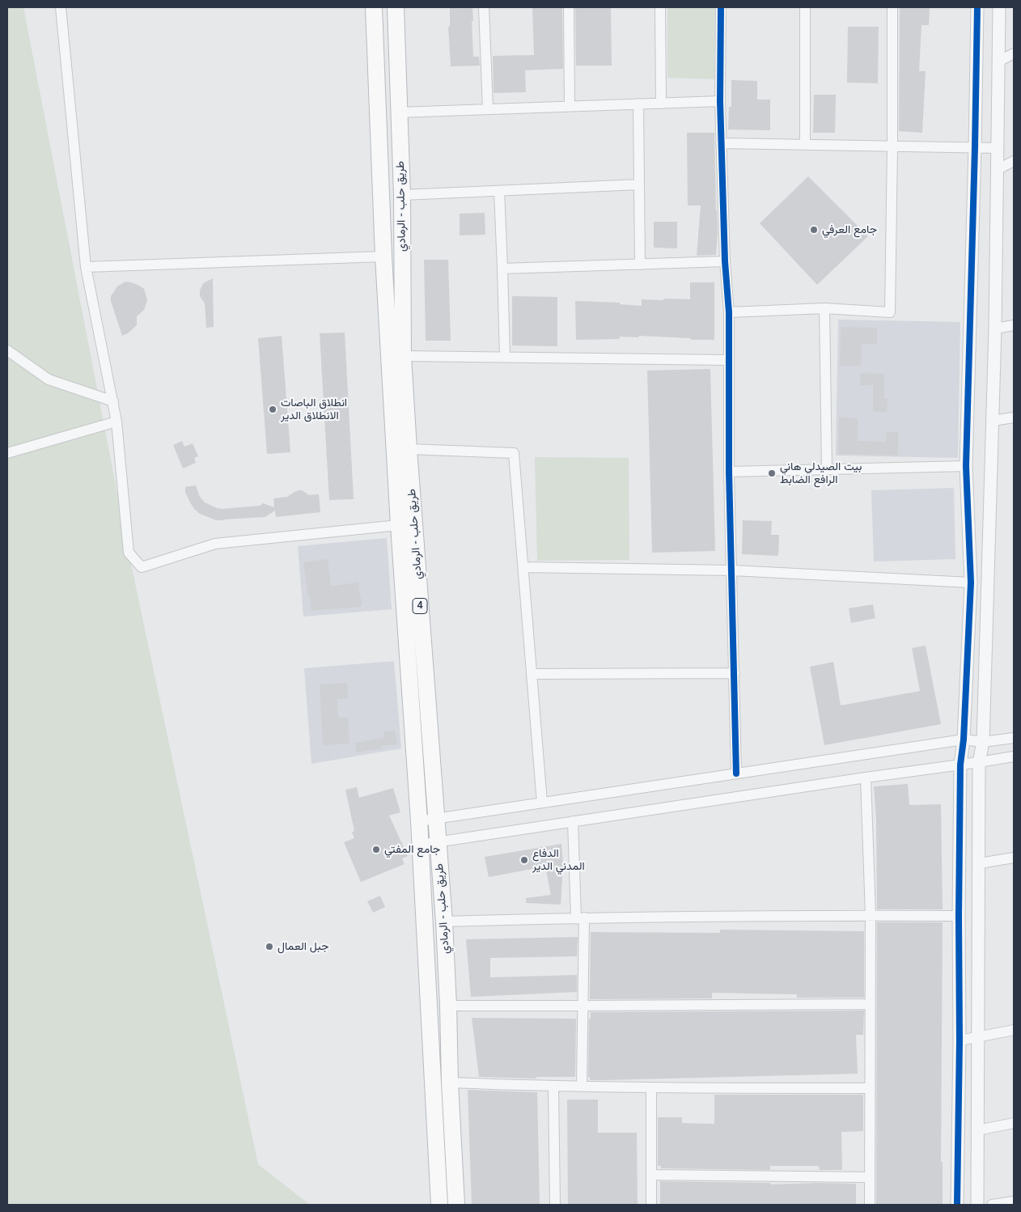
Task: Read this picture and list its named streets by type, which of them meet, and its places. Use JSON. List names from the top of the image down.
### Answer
{
  "streets": {
    "highway": ["طريق حلب - الرمادي", "4"]
  },
  "places": [
    "جامع العرفي",
    "انطلاق الباصات الانطلاق الدير",
    "بيت الصيدلي هاني الرافع الضابط",
    "جامع المفتي",
    "الدفاع المدني الدير",
    "جبل العمال"
  ]
}
